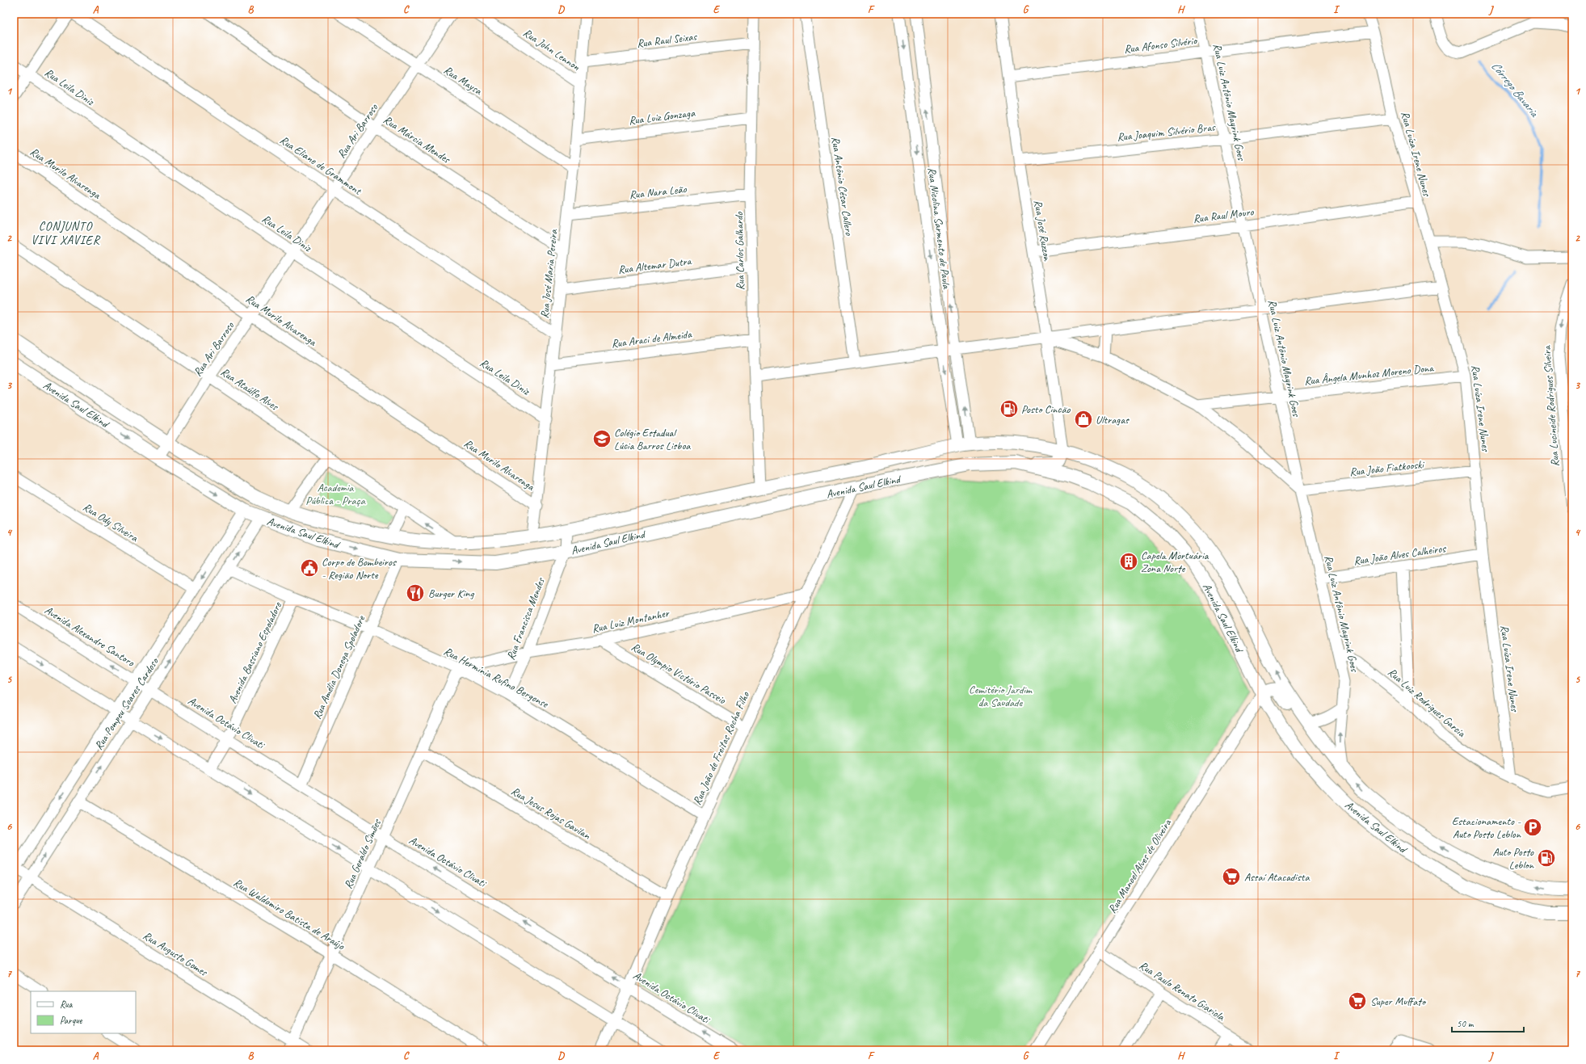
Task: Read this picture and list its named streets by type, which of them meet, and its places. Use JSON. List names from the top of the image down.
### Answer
{
  "streets": {
    "main road": ["Avenida Saul Elkind"],
    "street": [
      "Rua Raul Seixas",
      "Rua Afonso Silvério",
      "Rua John Lennon",
      "Rua Maysa",
      "Rua Leila Diniz",
      "Rua Luiz Antônio Mayrink Goes",
      "Rua Luiz Gonzaga",
      "Rua Ari Barroso",
      "Rua Joaquim Silvério Bras",
      "Rua Márcia Mendes",
      "Rua Luíza Irene Nunes",
      "Rua Eliane de Grammont",
      "Rua Murilo Alvarenga",
      "Rua Antônio César Callero",
      "Rua Nara Leão",
      "Rua Raul Mouro",
      "Rua Nicolina Sarmento de Paula",
      "Rua José Ruzzon",
      "Rua Carlos Galhardo",
      "Rua Altemar Dutra",
      "Rua José Maria Pereira",
      "Rua Araci de Almeida",
      "Rua Ângela Munhoz Moreno Dona",
      "Rua Ataúlfo Alves",
      "Rua Lucineide Rodrigues Silveira",
      "Rua João Fiatkooski",
      "Rua Ody Silveira",
      "Rua João Alves Calheiros",
      "Rua Francisca Mendes",
      "Rua Luiz Montanher",
      "Avenida Alexandre Santoro",
      "Avenida Bassiano Espoladore",
      "Rua Amélia Donega Spoladore",
      "Rua Olympio Victório Passeio",
      "Rua Hermínia Rufino Bergonse",
      "Rua Luiz Rodrigues Garcia",
      "Rua Pompeu Soares Cardoso",
      "Avenida Octávio Clivati",
      "Rua João de Freitas Rocha Filho",
      "Rua Jesus Rojas Gavilan",
      "Rua Geraldo Simões",
      "Rua Manoel Alves de Oliveira",
      "Rua Waldomiro Batista de Araújo",
      "Rua Augusto Gomes",
      "Rua Paulo Renato Giariola"
    ]
  },
  "crossings": [
    ["Rua Raul Seixas", "Rua Carlos Galhardo"],
    ["Rua Raul Seixas", "Rua José Maria Pereira"],
    ["Rua Afonso Silvério", "Rua Luiz Antônio Mayrink Goes"],
    ["Rua Afonso Silvério", "Rua Luíza Irene Nunes"],
    ["Rua Afonso Silvério", "Rua José Ruzzon"],
    ["Rua John Lennon", "Rua José Maria Pereira"],
    ["Rua Maysa", "Rua Ari Barroso"],
    ["Rua Maysa", "Rua José Maria Pereira"],
    ["Rua Leila Diniz", "Rua Ari Barroso"],
    ["Rua Leila Diniz", "Rua José Maria Pereira"],
    ["Rua Luiz Antônio Mayrink Goes", "Rua Joaquim Silvério Bras"],
    ["Rua Luiz Antônio Mayrink Goes", "Rua Raul Mouro"],
    ["Rua Luiz Antônio Mayrink Goes", "Rua Ângela Munhoz Moreno Dona"],
    ["Rua Luiz Antônio Mayrink Goes", "Avenida Saul Elkind"],
    ["Rua Luiz Antônio Mayrink Goes", "Rua João Fiatkooski"],
    ["Rua Luiz Antônio Mayrink Goes", "Rua João Alves Calheiros"],
    ["Rua Luiz Antônio Mayrink Goes", "Rua Luiz Rodrigues Garcia"],
    ["Rua Luiz Gonzaga", "Rua Carlos Galhardo"],
    ["Rua Luiz Gonzaga", "Rua José Maria Pereira"],
    ["Rua Ari Barroso", "Rua Márcia Mendes"],
    ["Rua Ari Barroso", "Rua Eliane de Grammont"],
    ["Rua Ari Barroso", "Rua Murilo Alvarenga"],
    ["Rua Ari Barroso", "Rua Ataúlfo Alves"],
    ["Rua Ari Barroso", "Avenida Saul Elkind"],
    ["Rua Joaquim Silvério Bras", "Rua Luíza Irene Nunes"],
    ["Rua Joaquim Silvério Bras", "Rua José Ruzzon"],
    ["Rua Márcia Mendes", "Rua José Maria Pereira"],
    ["Rua Luíza Irene Nunes", "Rua Raul Mouro"],
    ["Rua Luíza Irene Nunes", "Rua Ângela Munhoz Moreno Dona"],
    ["Rua Luíza Irene Nunes", "Rua João Fiatkooski"],
    ["Rua Luíza Irene Nunes", "Rua João Alves Calheiros"],
    ["Rua Luíza Irene Nunes", "Rua Luiz Rodrigues Garcia"],
    ["Rua Eliane de Grammont", "Rua José Maria Pereira"],
    ["Rua Murilo Alvarenga", "Rua José Maria Pereira"],
    ["Rua Nara Leão", "Rua Carlos Galhardo"],
    ["Rua Nara Leão", "Rua José Maria Pereira"],
    ["Rua Raul Mouro", "Rua José Ruzzon"],
    ["Rua Nicolina Sarmento de Paula", "Avenida Saul Elkind"],
    ["Rua José Ruzzon", "Avenida Saul Elkind"],
    ["Rua Carlos Galhardo", "Rua Altemar Dutra"],
    ["Rua Carlos Galhardo", "Rua Araci de Almeida"],
    ["Rua Carlos Galhardo", "Avenida Saul Elkind"],
    ["Rua Altemar Dutra", "Rua José Maria Pereira"],
    ["Rua José Maria Pereira", "Rua Araci de Almeida"],
    ["Rua José Maria Pereira", "Avenida Saul Elkind"],
    ["Rua Ataúlfo Alves", "Avenida Saul Elkind"],
    ["Avenida Saul Elkind", "Rua Francisca Mendes"],
    ["Avenida Saul Elkind", "Rua Amélia Donega Spoladore"],
    ["Avenida Saul Elkind", "Rua Pompeu Soares Cardoso"],
    ["Avenida Saul Elkind", "Rua João de Freitas Rocha Filho"],
    ["Avenida Saul Elkind", "Rua Manoel Alves de Oliveira"],
    ["Rua Ody Silveira", "Rua Pompeu Soares Cardoso"],
    ["Rua Francisca Mendes", "Rua Luiz Montanher"],
    ["Rua Francisca Mendes", "Rua Hermínia Rufino Bergonse"],
    ["Rua Luiz Montanher", "Rua Olympio Victório Passeio"],
    ["Rua Luiz Montanher", "Rua Hermínia Rufino Bergonse"],
    ["Rua Luiz Montanher", "Rua João de Freitas Rocha Filho"],
    ["Rua Luiz Montanher", "Rua Geraldo Simões"],
    ["Avenida Alexandre Santoro", "Rua Pompeu Soares Cardoso"],
    ["Avenida Alexandre Santoro", "Avenida Octávio Clivati"],
    ["Avenida Bassiano Espoladore", "Rua Hermínia Rufino Bergonse"],
    ["Avenida Bassiano Espoladore", "Avenida Octávio Clivati"],
    ["Rua Amélia Donega Spoladore", "Rua Hermínia Rufino Bergonse"],
    ["Rua Amélia Donega Spoladore", "Avenida Octávio Clivati"],
    ["Rua Olympio Victório Passeio", "Rua João de Freitas Rocha Filho"],
    ["Rua Hermínia Rufino Bergonse", "Rua Pompeu Soares Cardoso"],
    ["Rua Hermínia Rufino Bergonse", "Rua João de Freitas Rocha Filho"],
    ["Rua Hermínia Rufino Bergonse", "Rua Geraldo Simões"],
    ["Rua Pompeu Soares Cardoso", "Avenida Octávio Clivati"],
    ["Rua Pompeu Soares Cardoso", "Rua Waldomiro Batista de Araújo"],
    ["Rua Pompeu Soares Cardoso", "Rua Augusto Gomes"],
    ["Avenida Octávio Clivati", "Rua João de Freitas Rocha Filho"],
    ["Avenida Octávio Clivati", "Rua Geraldo Simões"],
    ["Rua João de Freitas Rocha Filho", "Rua Jesus Rojas Gavilan"],
    ["Rua Jesus Rojas Gavilan", "Rua Geraldo Simões"],
    ["Rua Geraldo Simões", "Rua Waldomiro Batista de Araújo"],
    ["Rua Geraldo Simões", "Rua Augusto Gomes"],
    ["Rua Manoel Alves de Oliveira", "Rua Paulo Renato Giariola"]
  ],
  "one_way": ["Rua Lucineide Rodrigues Silveira"],
  "districts": ["CONJUNTO VIVI XAVIER"],
  "water": ["Córrego Bavaria"],
  "parks": ["Academia Pública - Praça", "Cemitério Jardim da Saudade"],
  "places": {
    "fuel station": ["Posto Cincão", "Auto Posto Leblon"],
    "shop": ["Ultragas"],
    "school or university": ["Colégio Estadual Lúcia Barros Lisboa"],
    "building": ["Capela Mortuária Zona Norte"],
    "public building": ["Corpo de Bombeiros - Região Norte"],
    "restaurant": ["Burger King"],
    "parking": ["Estacionamento - Auto Posto Leblon"],
    "supermarket": ["Assaí Atacadista", "Super Muffato"]
  },
  "legend": ["Rua", "Parque"],
  "scale_bar": "50 m",
  "grid": {
    "columns": [
      "A",
      "B",
      "C",
      "D",
      "E",
      "F",
      "G",
      "H",
      "I",
      "J"
    ],
    "rows": [
      "1",
      "2",
      "3",
      "4",
      "5",
      "6",
      "7"
    ]
  }
}
